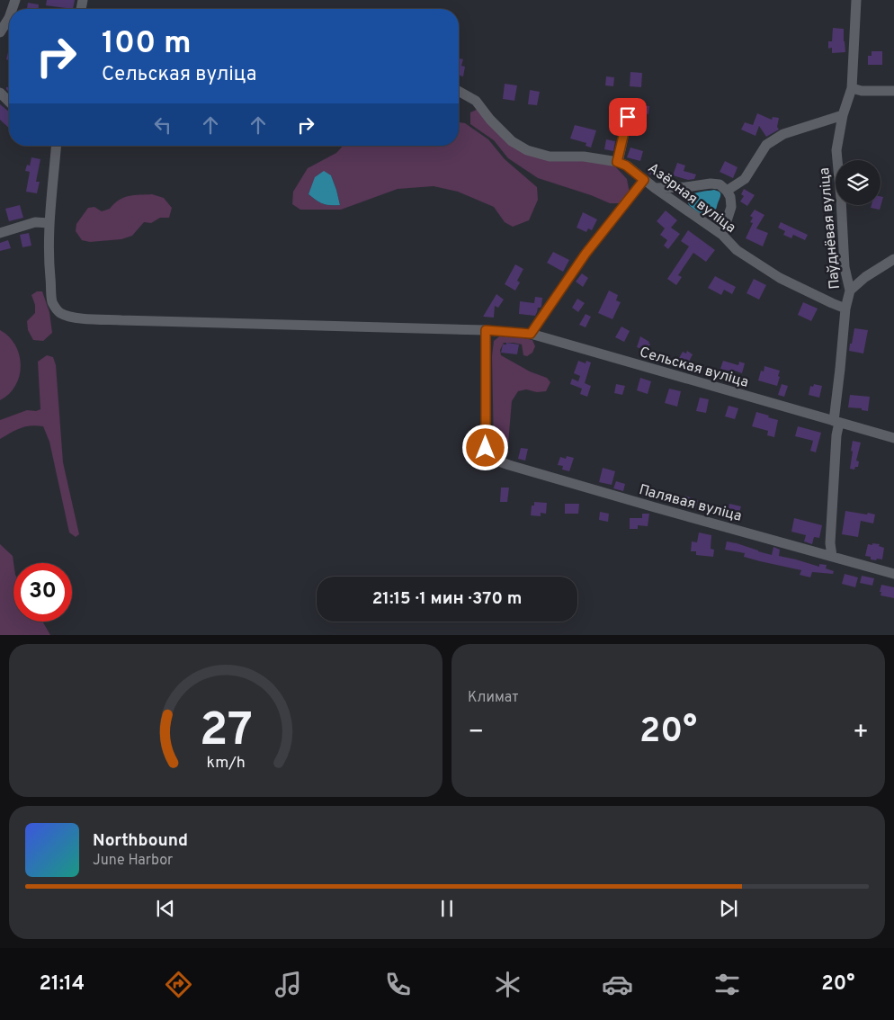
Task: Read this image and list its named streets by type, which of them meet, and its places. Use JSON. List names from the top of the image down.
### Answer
{
  "streets": {
    "street": [
      "Азёрная вуліца",
      "Паўднёвая вуліца",
      "Сельская вуліца",
      "Палявая вуліца"
    ]
  },
  "crossings": [
    ["Азёрная вуліца", "Паўднёвая вуліца"],
    ["Паўднёвая вуліца", "Сельская вуліца"],
    ["Паўднёвая вуліца", "Палявая вуліца"],
    ["Сельская вуліца", "Палявая вуліца"]
  ],
  "page": {
    "turn": ["100 m", "Сельская вуліца"],
    "limit": "30",
    "trip": "21:15 · 1 мин · 370 m",
    "tile": "Климат",
    "heat": ["−", "20°", "+"],
    "song": ["Northbound", "June Harbor"],
    "tabs": ["21:14", "20°"],
    "gauge": ["27", "km/h"]
  }
}
